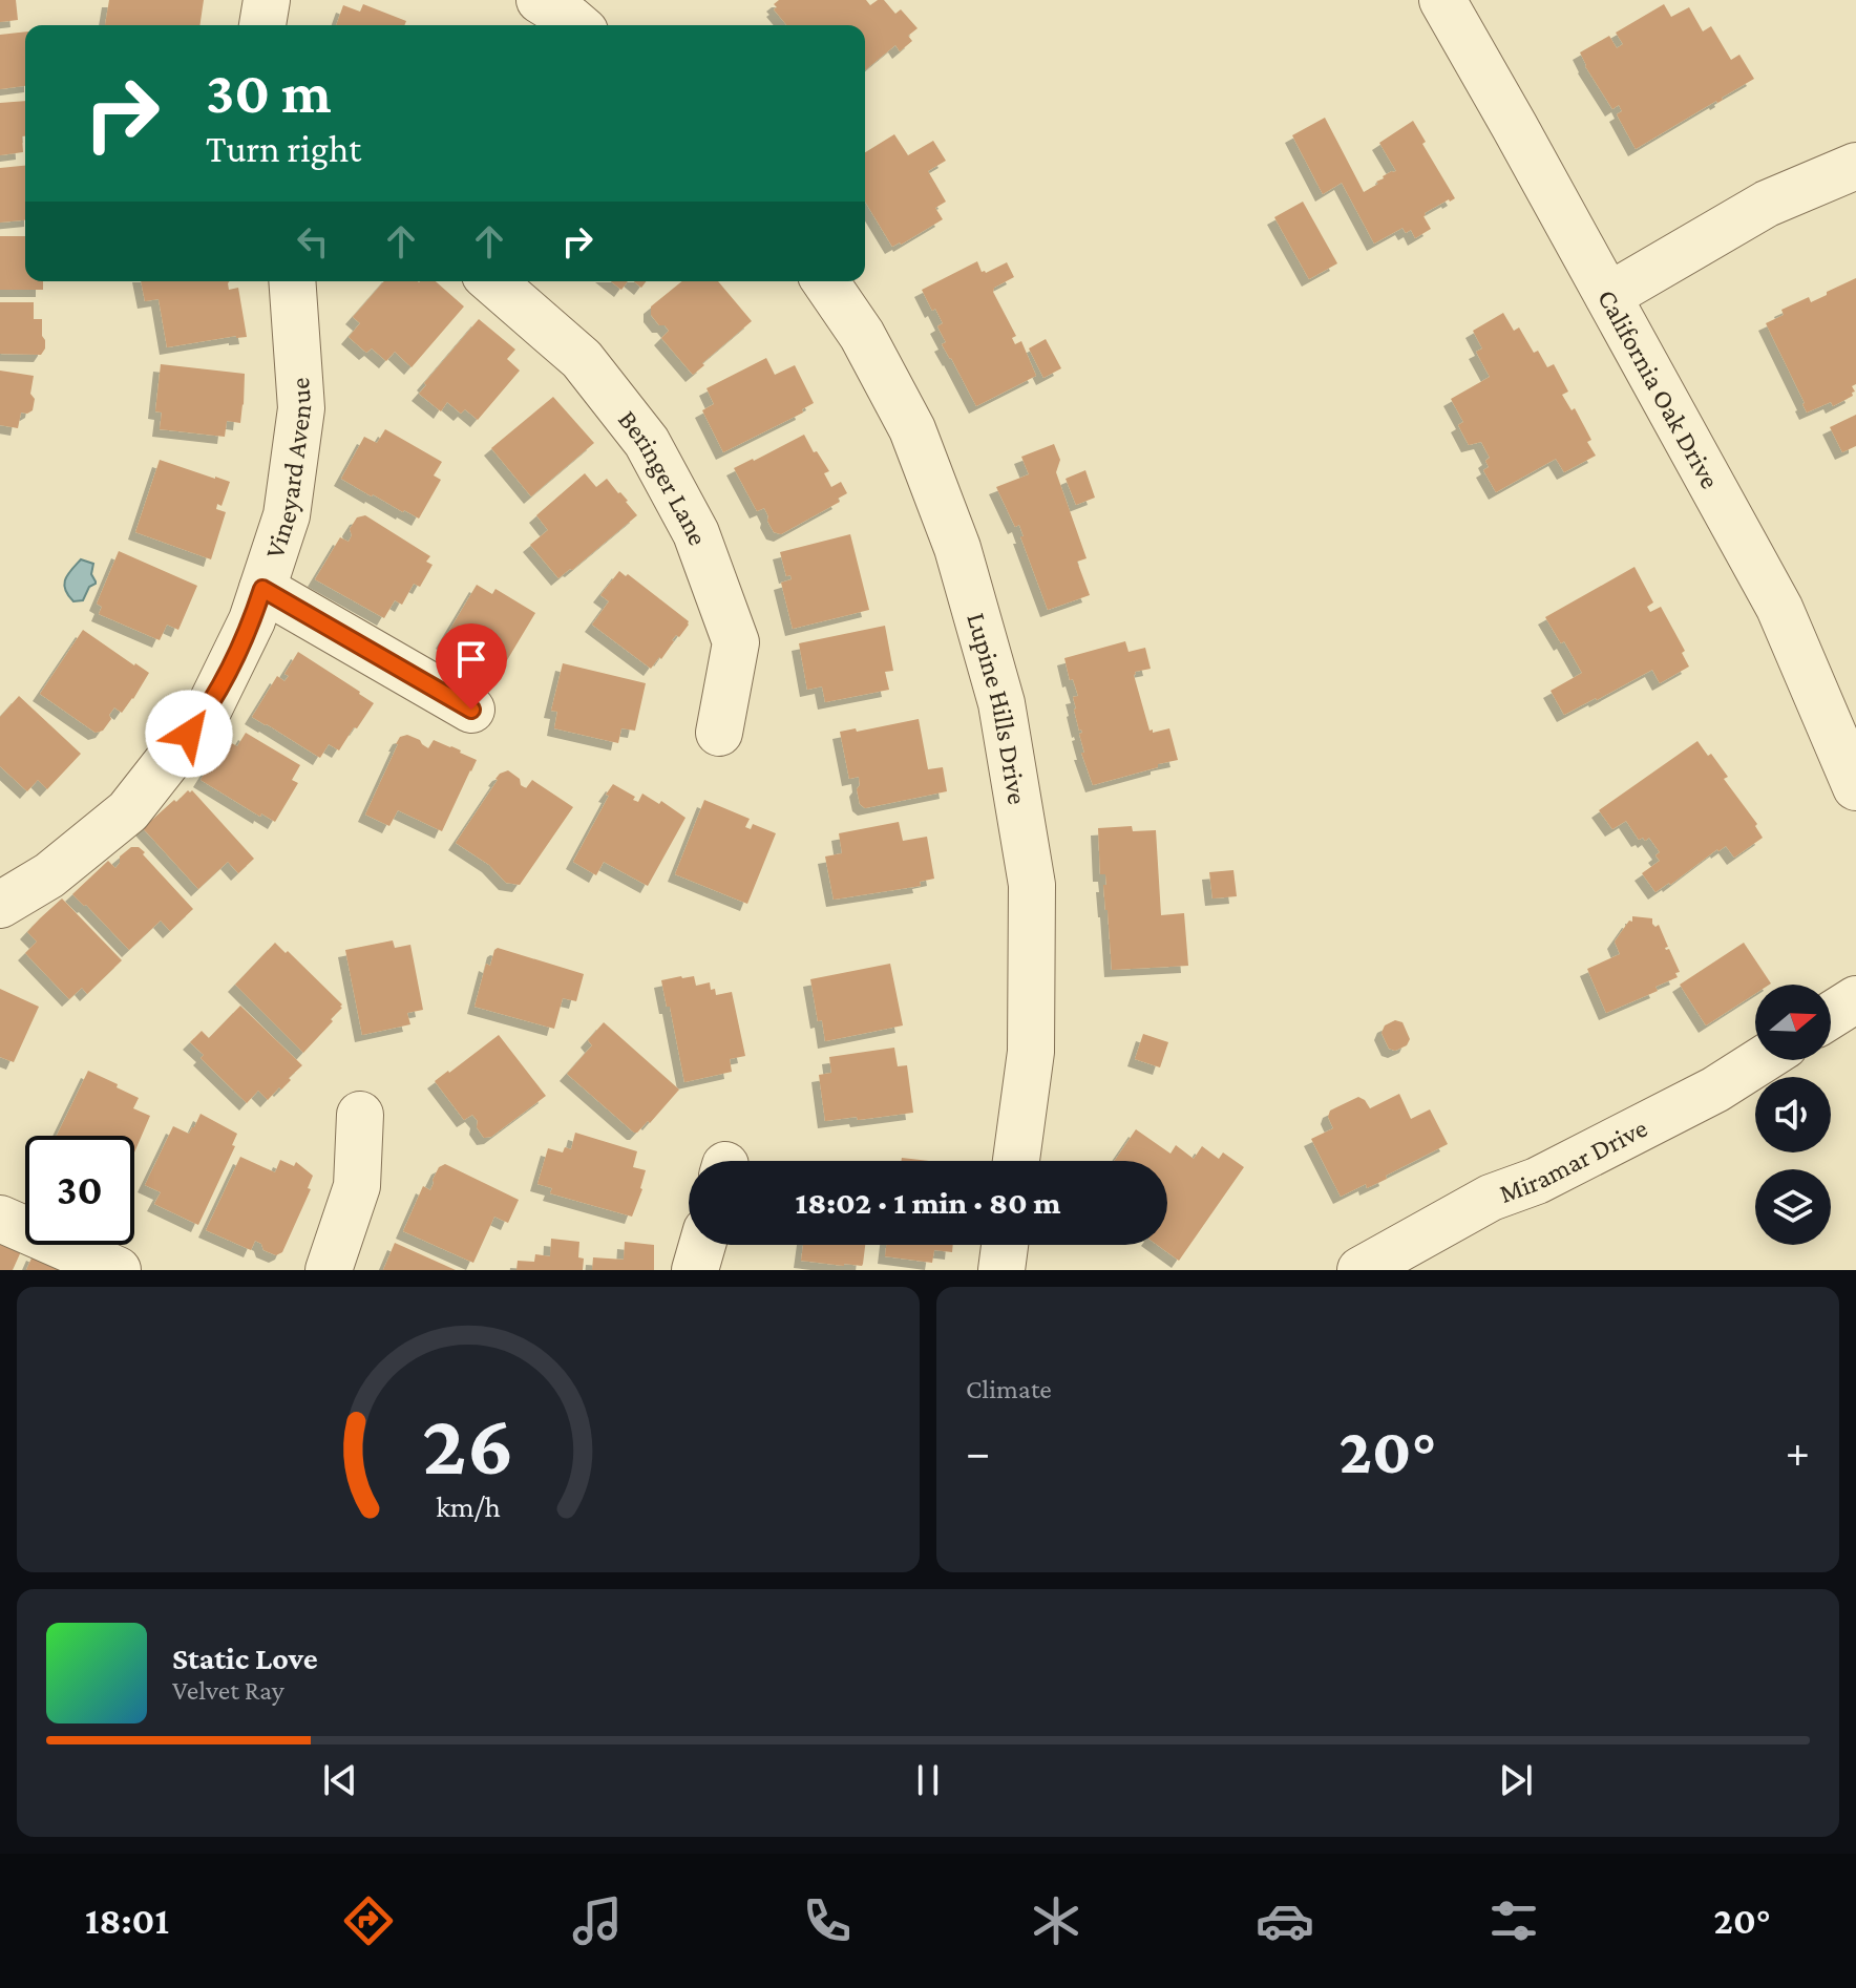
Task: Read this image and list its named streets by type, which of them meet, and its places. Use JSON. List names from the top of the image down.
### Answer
{
  "streets": {
    "street": [
      "California Oak Drive",
      "Vineyard Avenue",
      "Beringer Lane",
      "Lupine Hills Drive",
      "Miramar Drive"
    ]
  },
  "north": "right",
  "page": {
    "turn": ["30 m", "Turn right"],
    "limit": "30",
    "trip": "18:02 · 1 min · 80 m",
    "tile": "Climate",
    "heat": ["−", "20°", "+"],
    "song": ["Static Love", "Velvet Ray"],
    "tabs": ["18:01", "20°"],
    "gauge": ["26", "km/h"]
  }
}
